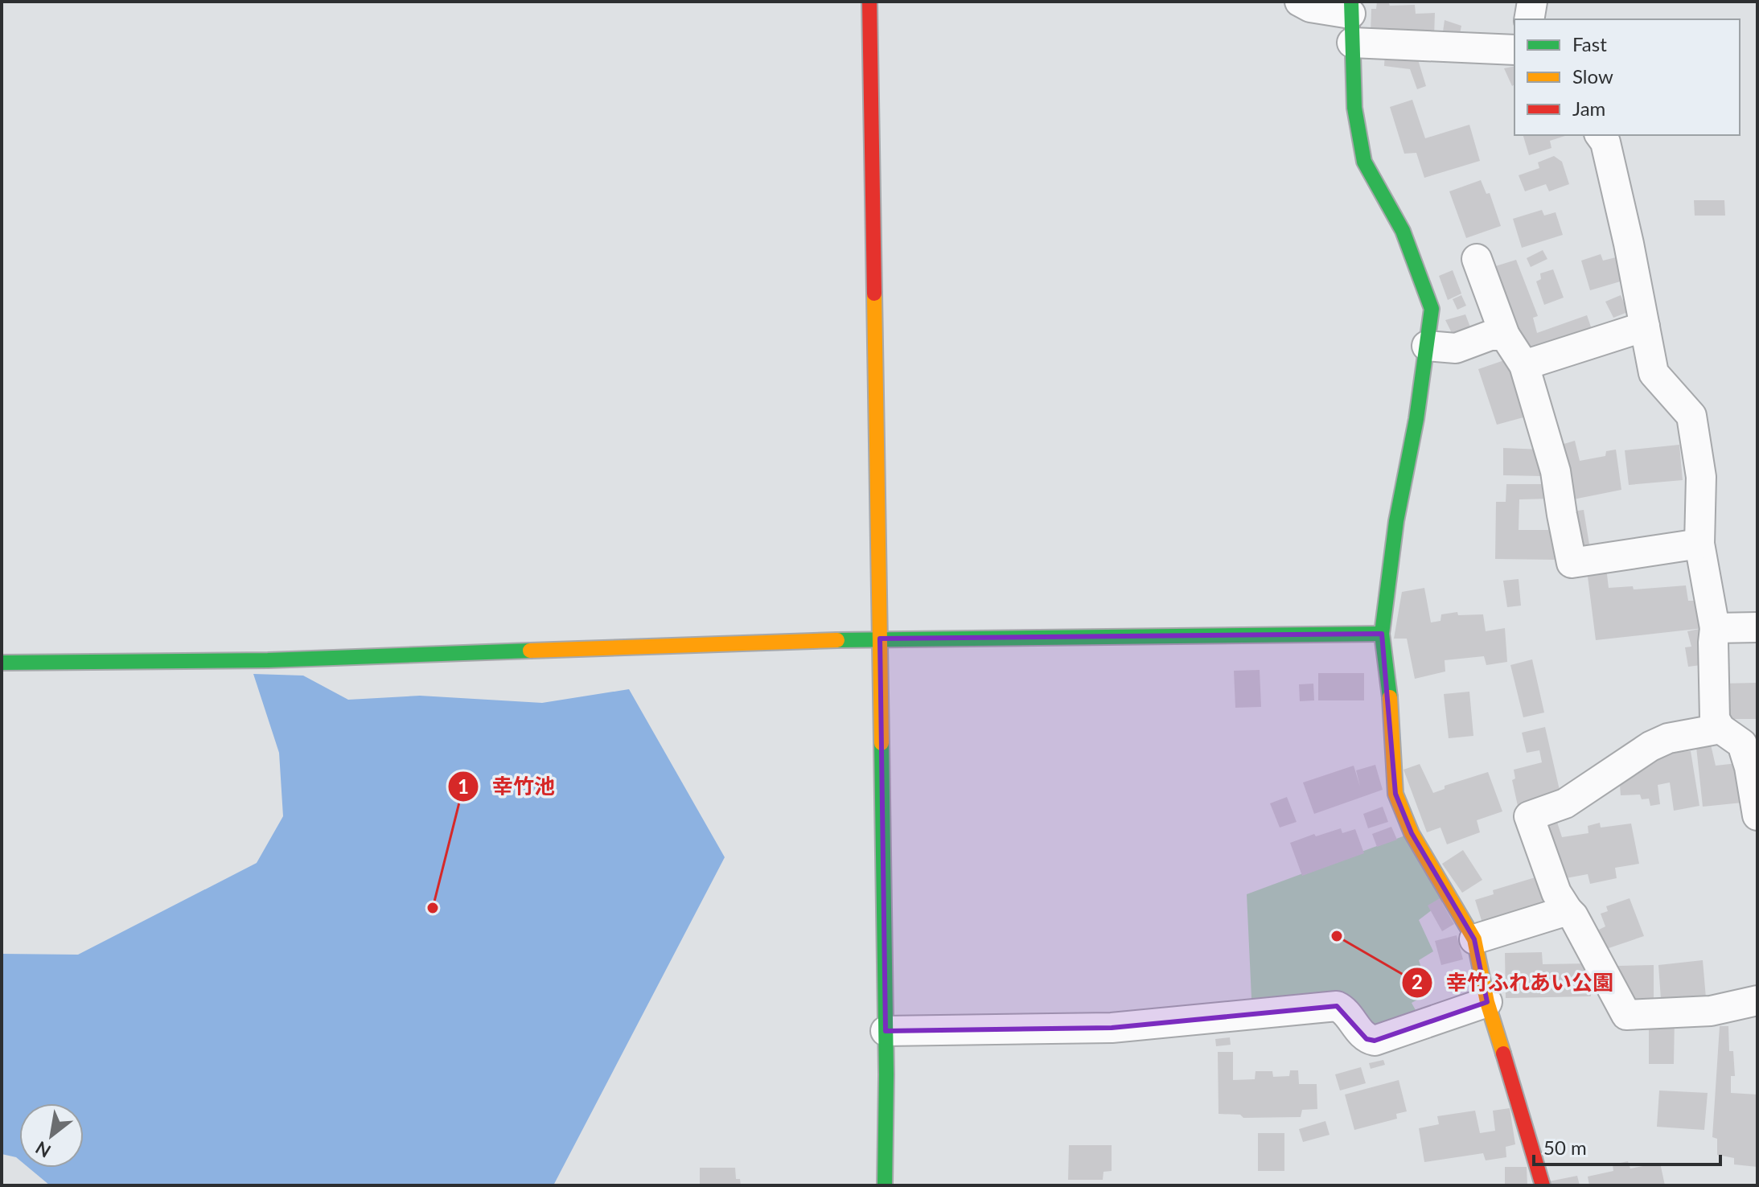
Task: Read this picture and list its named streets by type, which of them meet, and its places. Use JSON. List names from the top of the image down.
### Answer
{
  "places": ["幸竹池", "幸竹ふれあい公園"],
  "legend": ["Fast", "Slow", "Jam"],
  "scale_bar": "50 m",
  "north": "bottom left"
}
